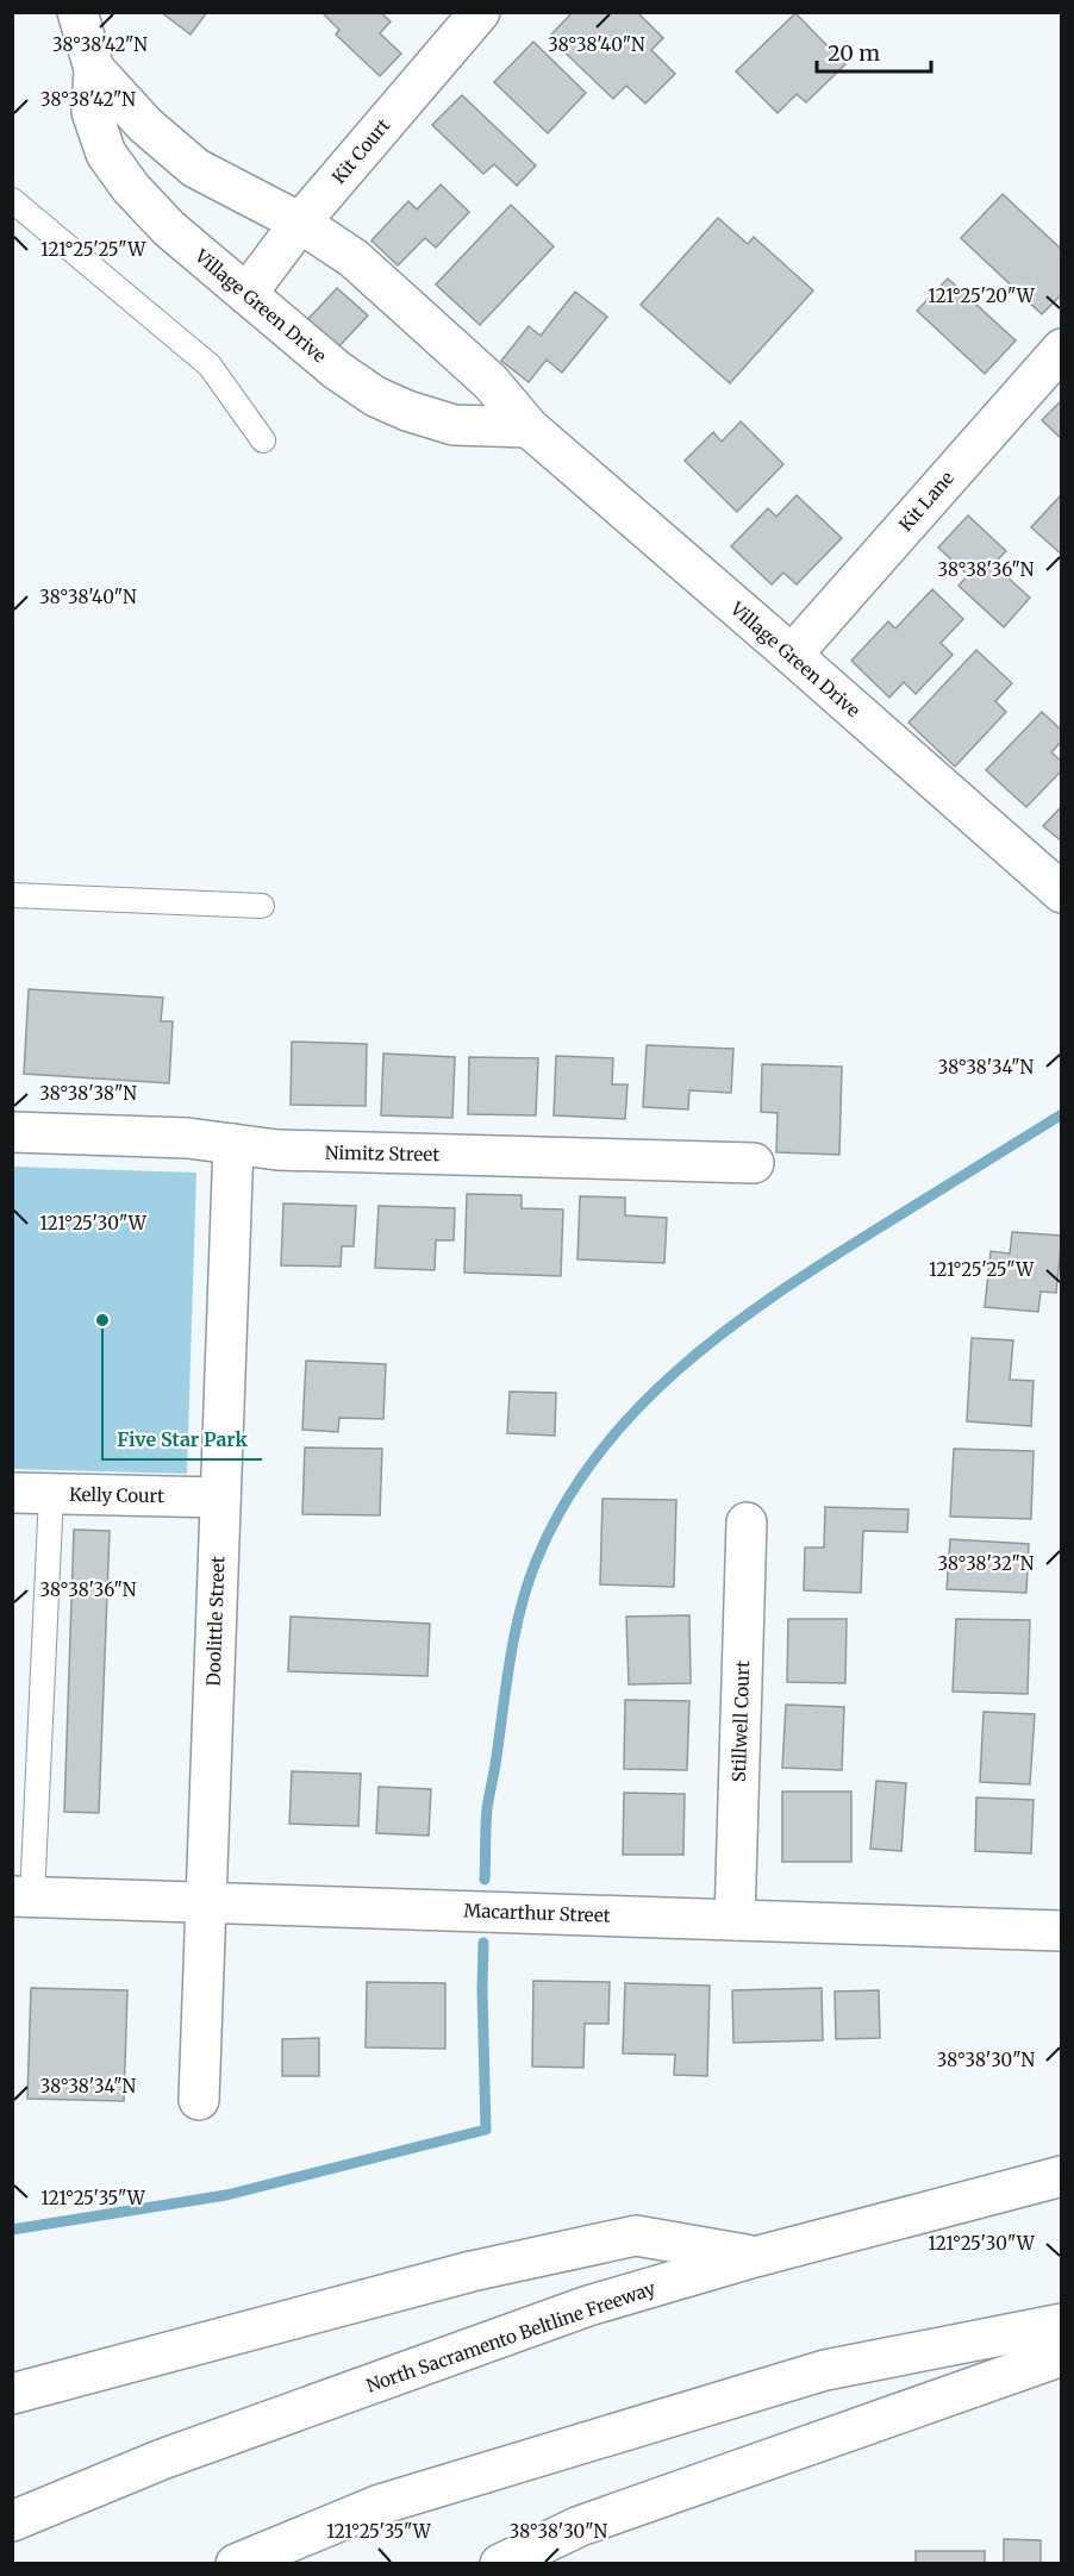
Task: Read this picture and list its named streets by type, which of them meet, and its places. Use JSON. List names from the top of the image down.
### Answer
{
  "streets": {
    "main road": [
      "Kit Court",
      "Village Green Drive",
      "Kit Lane",
      "Nimitz Street",
      "Kelly Court",
      "Doolittle Street",
      "Stillwell Court",
      "Macarthur Street",
      "North Sacramento Beltline Freeway"
    ]
  },
  "crossings": [
    ["Kit Court", "Village Green Drive"],
    ["Village Green Drive", "Kit Lane"],
    ["Nimitz Street", "Doolittle Street"],
    ["Kelly Court", "Doolittle Street"],
    ["Doolittle Street", "Macarthur Street"],
    ["Stillwell Court", "Macarthur Street"]
  ],
  "places": ["Five Star Park"],
  "scale_bar": "20 m",
  "coordinates": [
    "38°38'42\"N",
    "38°38'40\"N",
    "121°25'25\"W",
    "121°25'20\"W",
    "38°38'36\"N",
    "38°38'34\"N",
    "38°38'38\"N",
    "121°25'30\"W",
    "38°38'32\"N",
    "38°38'30\"N",
    "121°25'35\"W"
  ]
}
